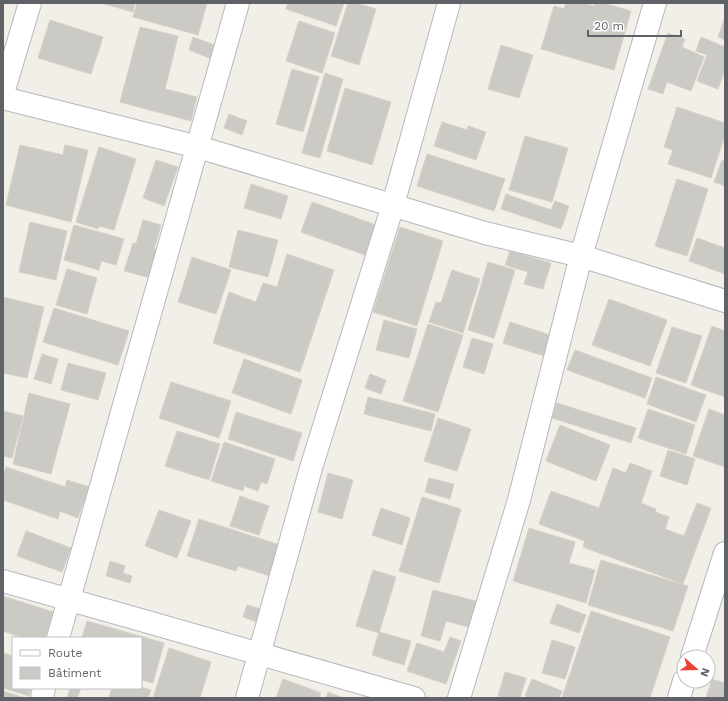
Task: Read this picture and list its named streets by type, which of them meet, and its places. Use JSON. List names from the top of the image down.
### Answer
{
  "legend": ["Route", "Bâtiment"],
  "scale_bar": "20 m",
  "north": "right"
}
